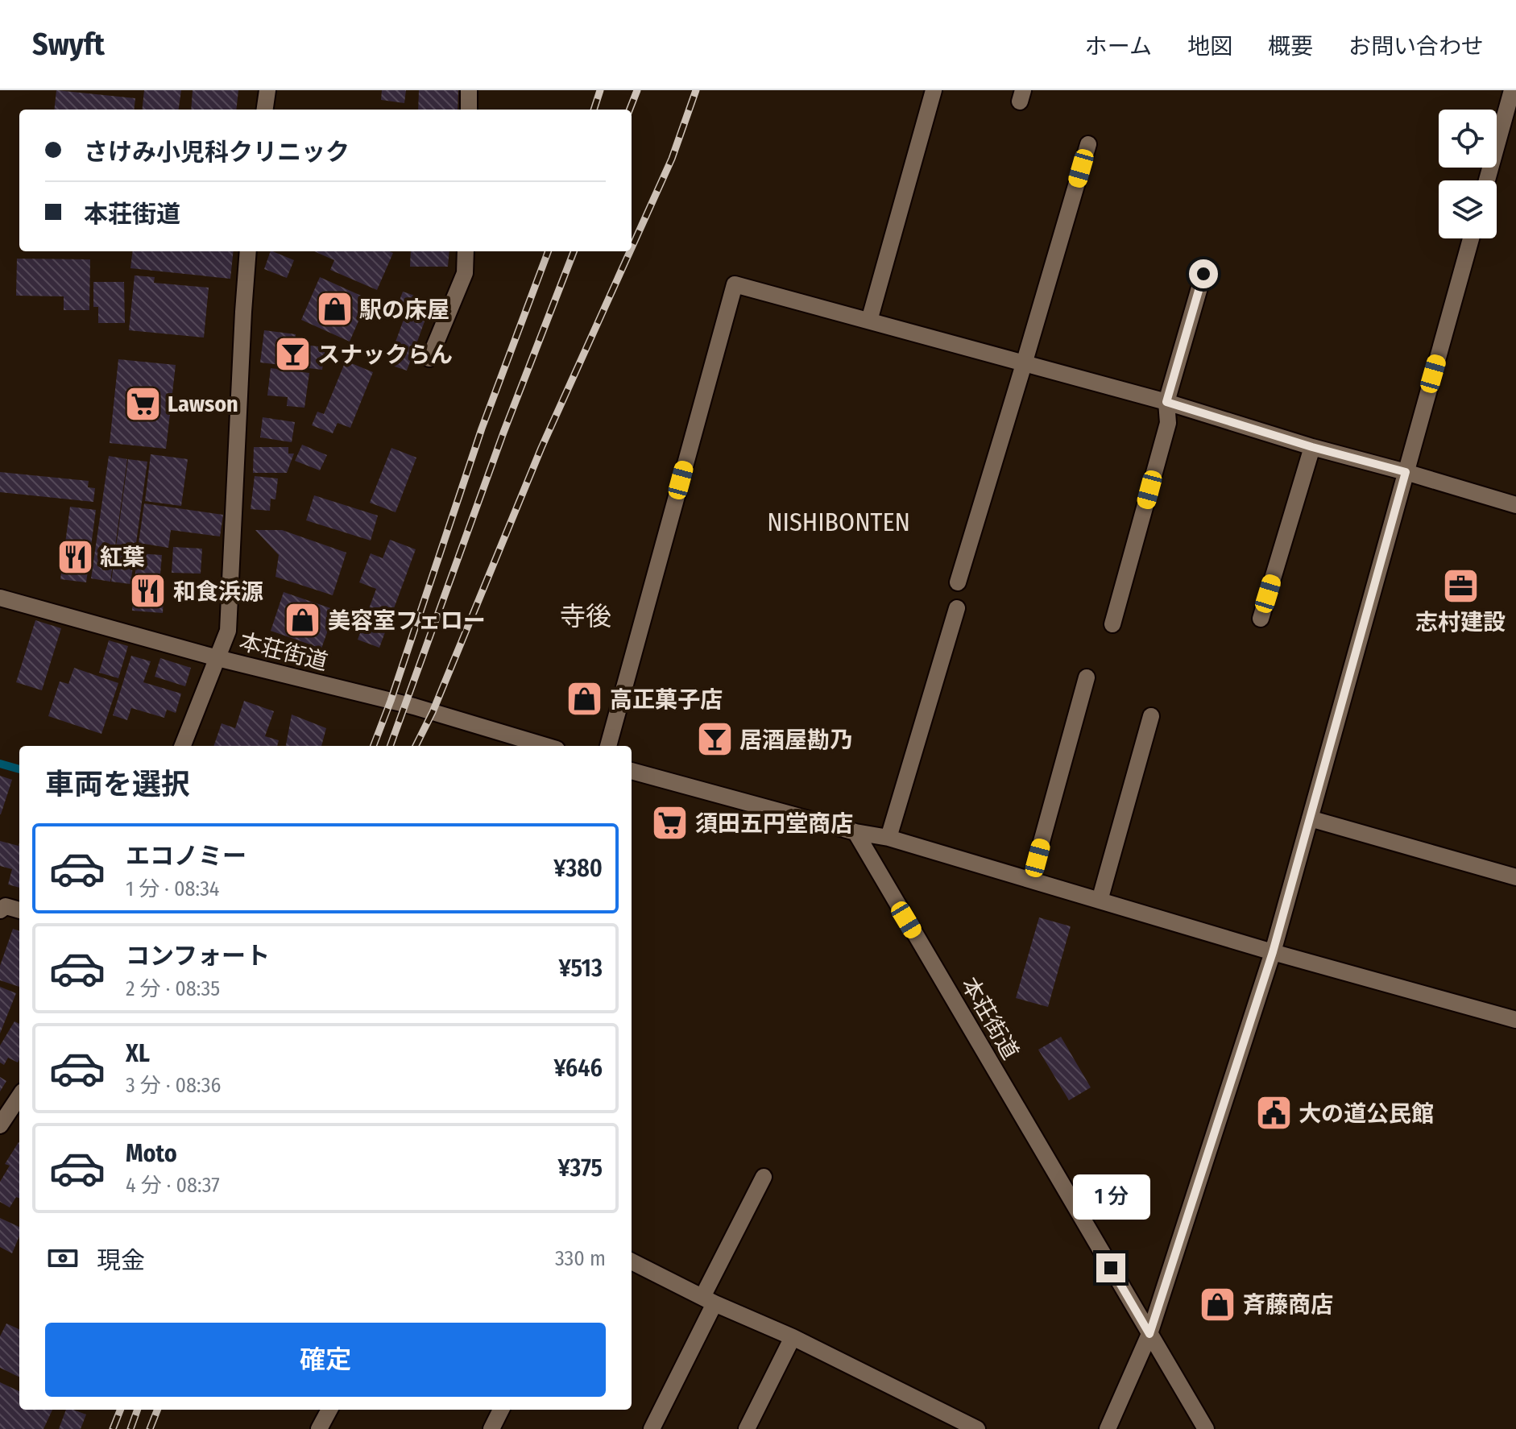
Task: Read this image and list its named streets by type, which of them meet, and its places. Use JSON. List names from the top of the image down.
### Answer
{
  "streets": {
    "street": ["本荘街道"]
  },
  "districts": ["NISHIBONTEN", "寺後"],
  "places": {
    "shop": [
      "駅の床屋",
      "美容室フェロー",
      "高正菓子店",
      "斉藤商店"
    ],
    "bar": ["スナックらん", "居酒屋勘乃"],
    "supermarket": ["Lawson", "須田五円堂商店"],
    "restaurant": ["紅葉", "和食浜源"],
    "office": ["志村建設"],
    "public building": ["大の道公民館"]
  },
  "page": {
    "header": "Swyft",
    "nav": [
      "ホーム",
      "地図",
      "概要",
      "お問い合わせ"
    ],
    "banner": ["さけみ小児科クリニック", "本荘街道"],
    "heading": "車両を選択",
    "list": [
      {
        "name": "エコノミー",
        "note": "1 分 · 08:34",
        "value": "¥380"
      },
      {
        "name": "コンフォート",
        "note": "2 分 · 08:35",
        "value": "¥513"
      },
      {
        "name": "XL",
        "note": "3 分 · 08:36",
        "value": "¥646"
      },
      {
        "name": "Moto",
        "note": "4 分 · 08:37",
        "value": "¥375"
      }
    ],
    "bubble": "1 分",
    "pay": ["現金", "330 m"],
    "buttons": "確定"
  }
}
